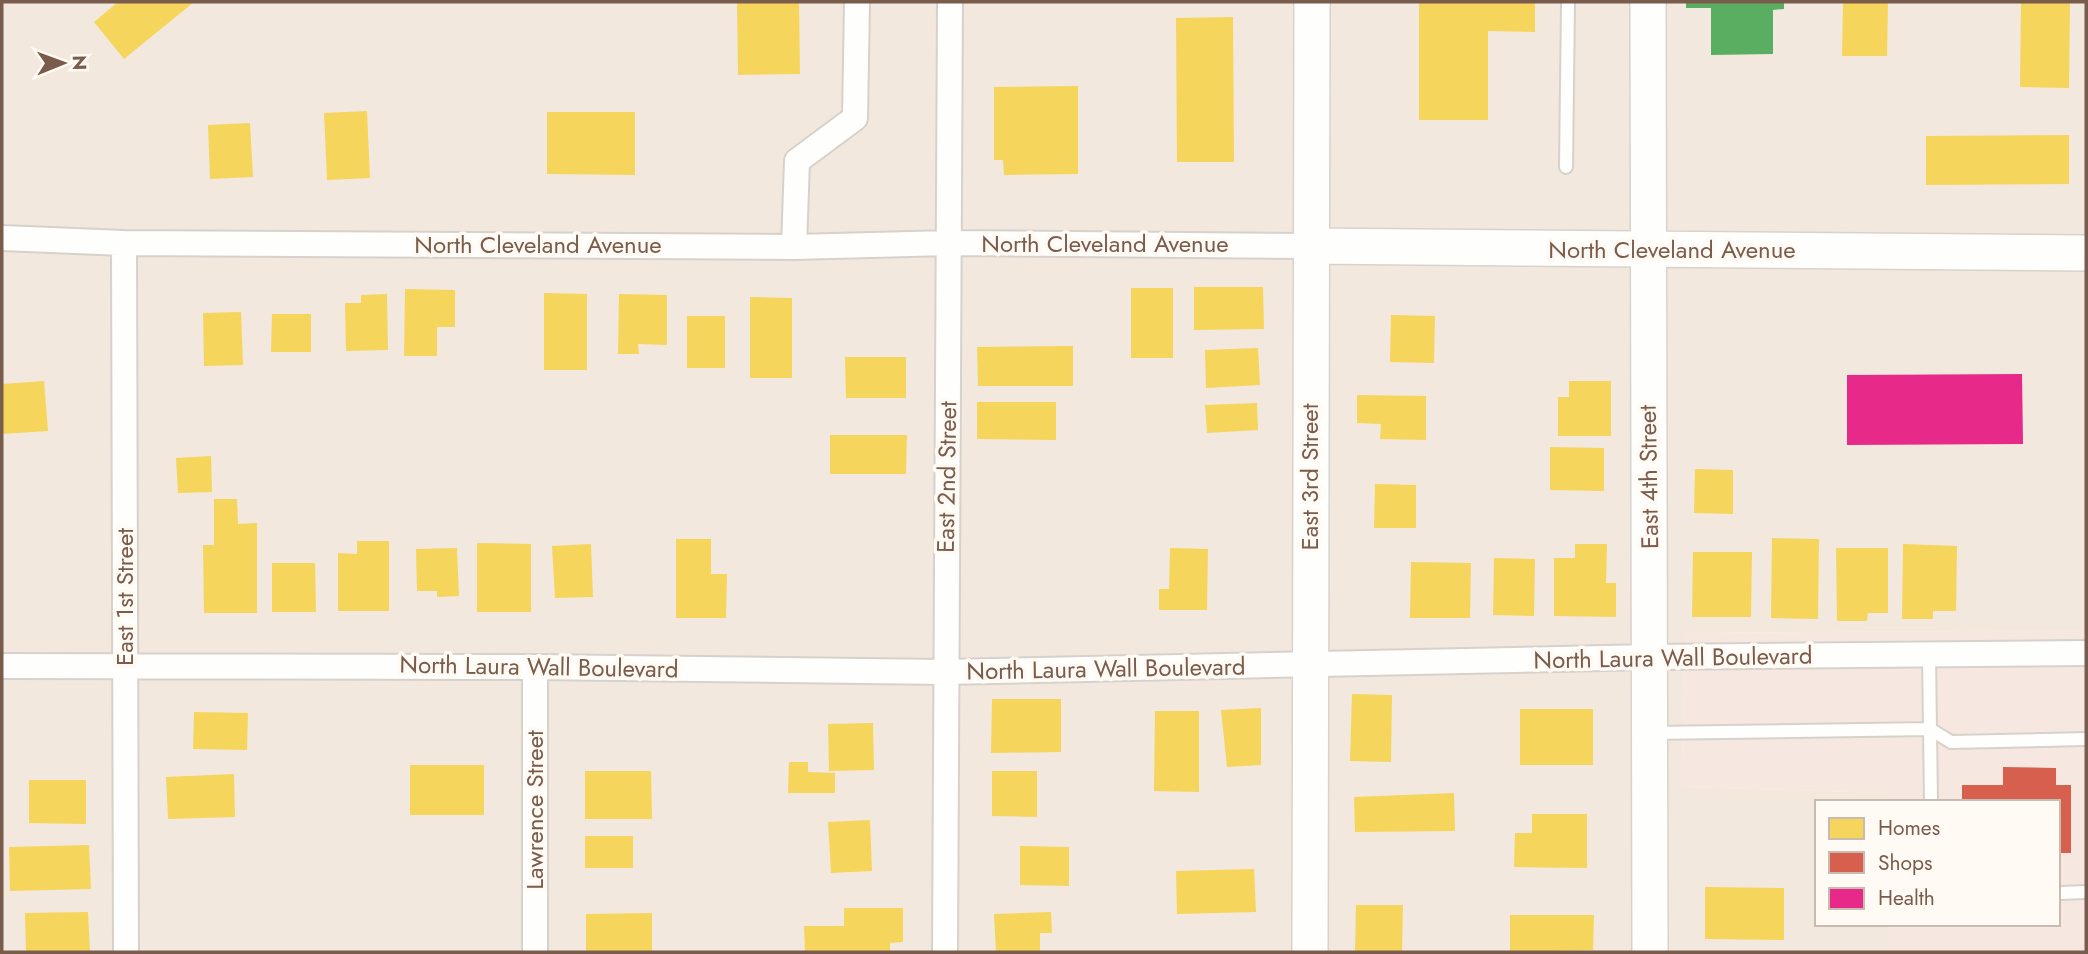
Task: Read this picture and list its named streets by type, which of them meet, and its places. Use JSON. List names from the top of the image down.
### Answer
{
  "streets": {
    "street": [
      "North Cleveland Avenue",
      "East 2nd Street",
      "East 3rd Street",
      "East 4th Street",
      "East 1st Street",
      "North Laura Wall Boulevard",
      "Lawrence Street"
    ]
  },
  "crossings": [
    ["North Cleveland Avenue", "East 2nd Street"],
    ["North Cleveland Avenue", "East 3rd Street"],
    ["North Cleveland Avenue", "East 4th Street"],
    ["North Cleveland Avenue", "East 1st Street"],
    ["East 2nd Street", "North Laura Wall Boulevard"],
    ["East 3rd Street", "North Laura Wall Boulevard"],
    ["East 4th Street", "North Laura Wall Boulevard"],
    ["East 1st Street", "North Laura Wall Boulevard"],
    ["North Laura Wall Boulevard", "Lawrence Street"]
  ],
  "legend": ["Homes", "Shops", "Health"],
  "north": "right"
}
